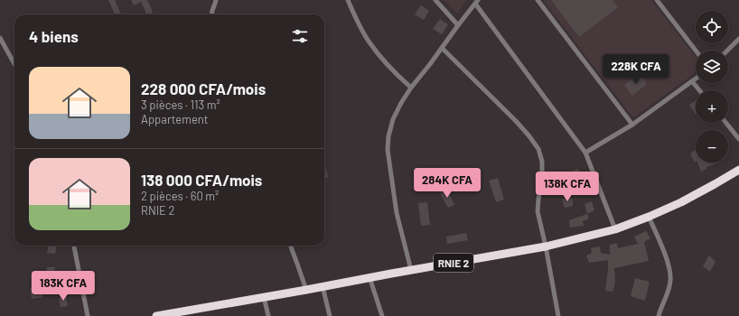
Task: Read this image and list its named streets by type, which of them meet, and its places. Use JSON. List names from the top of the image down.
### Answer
{
  "streets": {
    "highway": ["RNIE 2"]
  },
  "page": {
    "map_buttons": ["+", "−"],
    "heading": "4 biens",
    "price": [
      "228K CFA",
      "284K CFA",
      "138K CFA",
      "183K CFA"
    ],
    "list": [
      {
        "name": "228 000 CFA/mois",
        "note": "3 pièces · 113 m² · Appartement"
      },
      {
        "name": "138 000 CFA/mois",
        "note": "2 pièces · 60 m² · RNIE 2"
      }
    ]
  }
}
